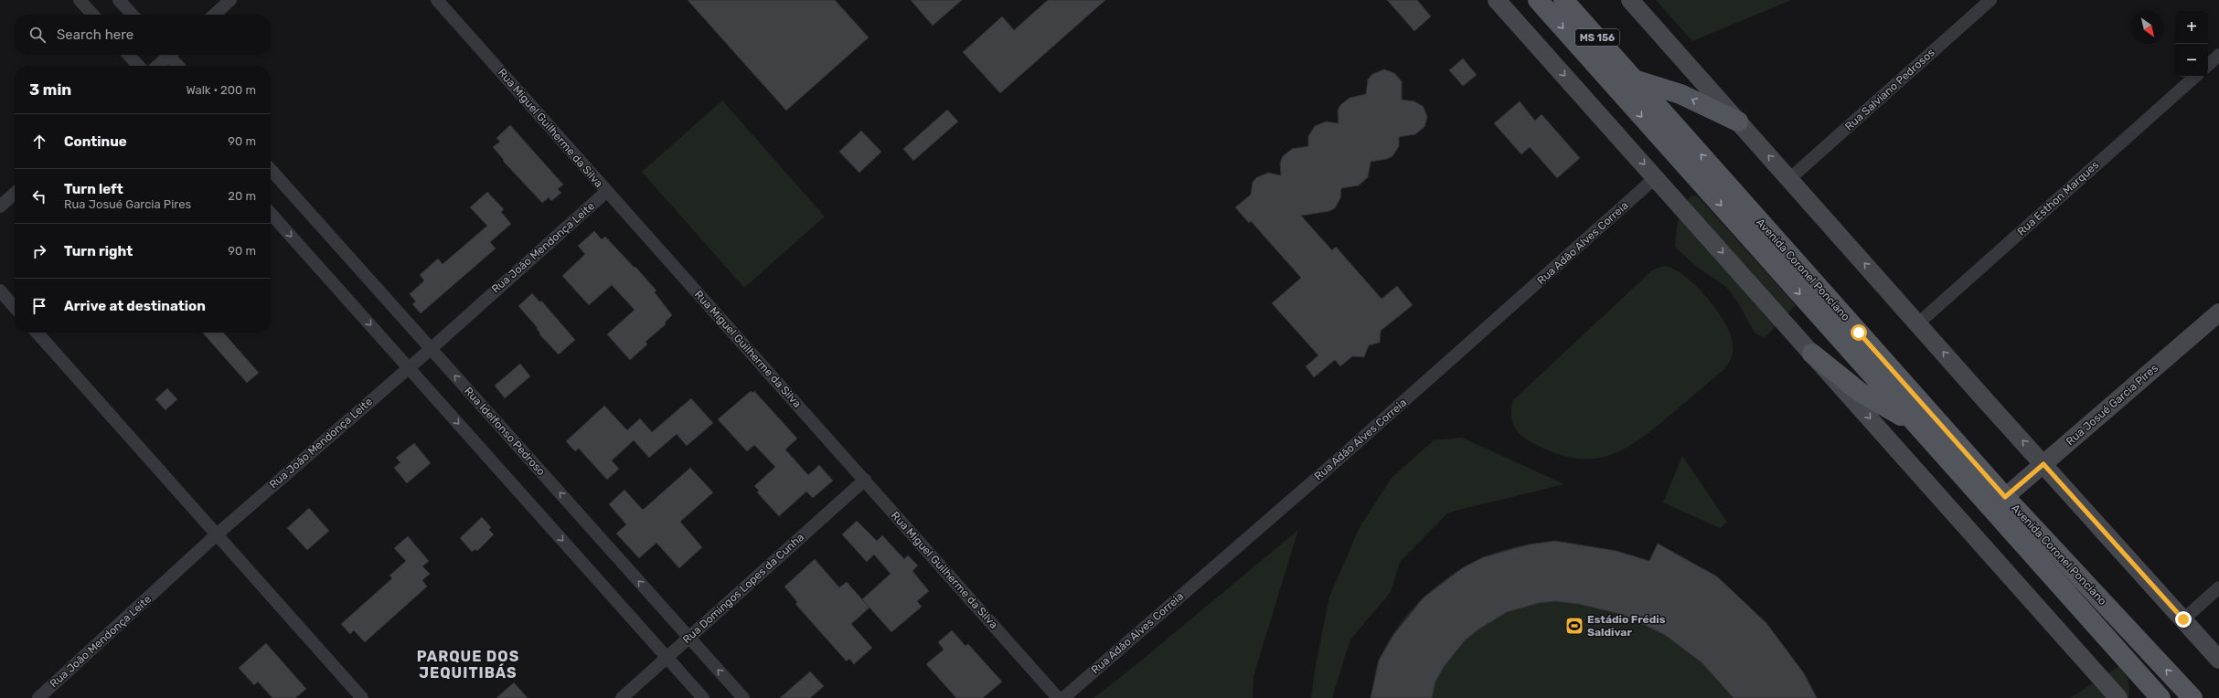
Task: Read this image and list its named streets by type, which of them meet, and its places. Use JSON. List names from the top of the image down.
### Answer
{
  "streets": {
    "main road": ["MS 156", "Avenida Coronel Ponciano", "Rua Josué Garcia Pires"],
    "street": [
      "Rua Salviano Pedrosos",
      "Rua Miguel Guilherme da Silva",
      "Rua Esthon Marques",
      "Rua Adão Alves Correia",
      "Rua João Mendonça Leite",
      "Rua Idelfonso Pedroso",
      "Rua Domingos Lopes da Cunha"
    ]
  },
  "crossings": [
    ["Rua Miguel Guilherme da Silva", "Rua João Mendonça Leite"],
    ["Rua Miguel Guilherme da Silva", "Rua Domingos Lopes da Cunha"],
    ["Rua João Mendonça Leite", "Rua Idelfonso Pedroso"],
    ["Avenida Coronel Ponciano", "Rua Josué Garcia Pires"],
    ["Rua Idelfonso Pedroso", "Rua Domingos Lopes da Cunha"]
  ],
  "districts": ["PARQUE DOS JEQUITIBÁS"],
  "places": {
    "sports": ["Estádio Frédis Saldivar"]
  },
  "north": "bottom right",
  "page": {
    "map_buttons": ["+", "−"],
    "search": "Search here",
    "heading": ["3 min", "Walk · 200 m"],
    "list": [
      ["Continue", "90 m"],
      ["Turn left", "Rua Josué Garcia Pires", "20 m"],
      ["Turn right", "90 m"],
      "Arrive at destination"
    ]
  }
}
